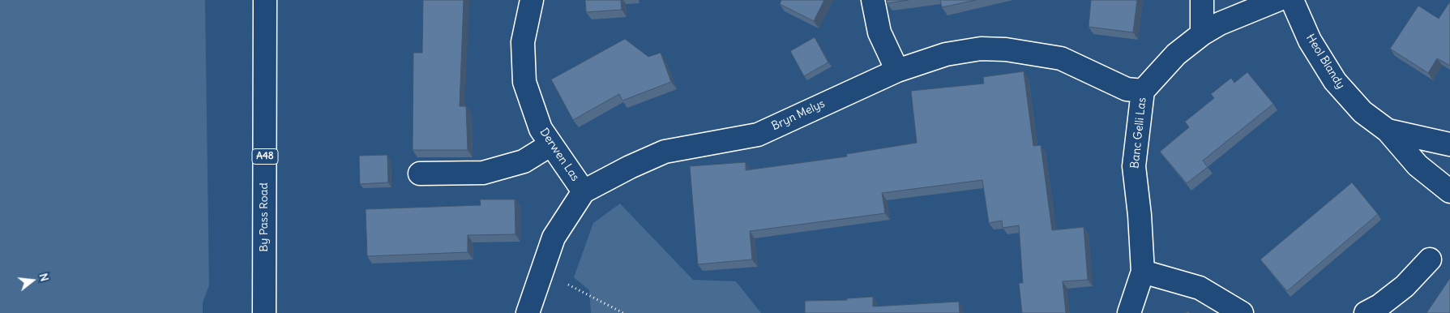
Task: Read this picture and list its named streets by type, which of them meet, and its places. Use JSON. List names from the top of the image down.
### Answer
{
  "streets": {
    "street": [
      "Heol Blandy",
      "Bryn Melys",
      "Banc Gelli Las",
      "Derwen Las",
      "A48",
      "By Pass Road"
    ]
  },
  "crossings": [
    ["Bryn Melys", "Banc Gelli Las"],
    ["Bryn Melys", "Derwen Las"]
  ],
  "north": "right"
}
